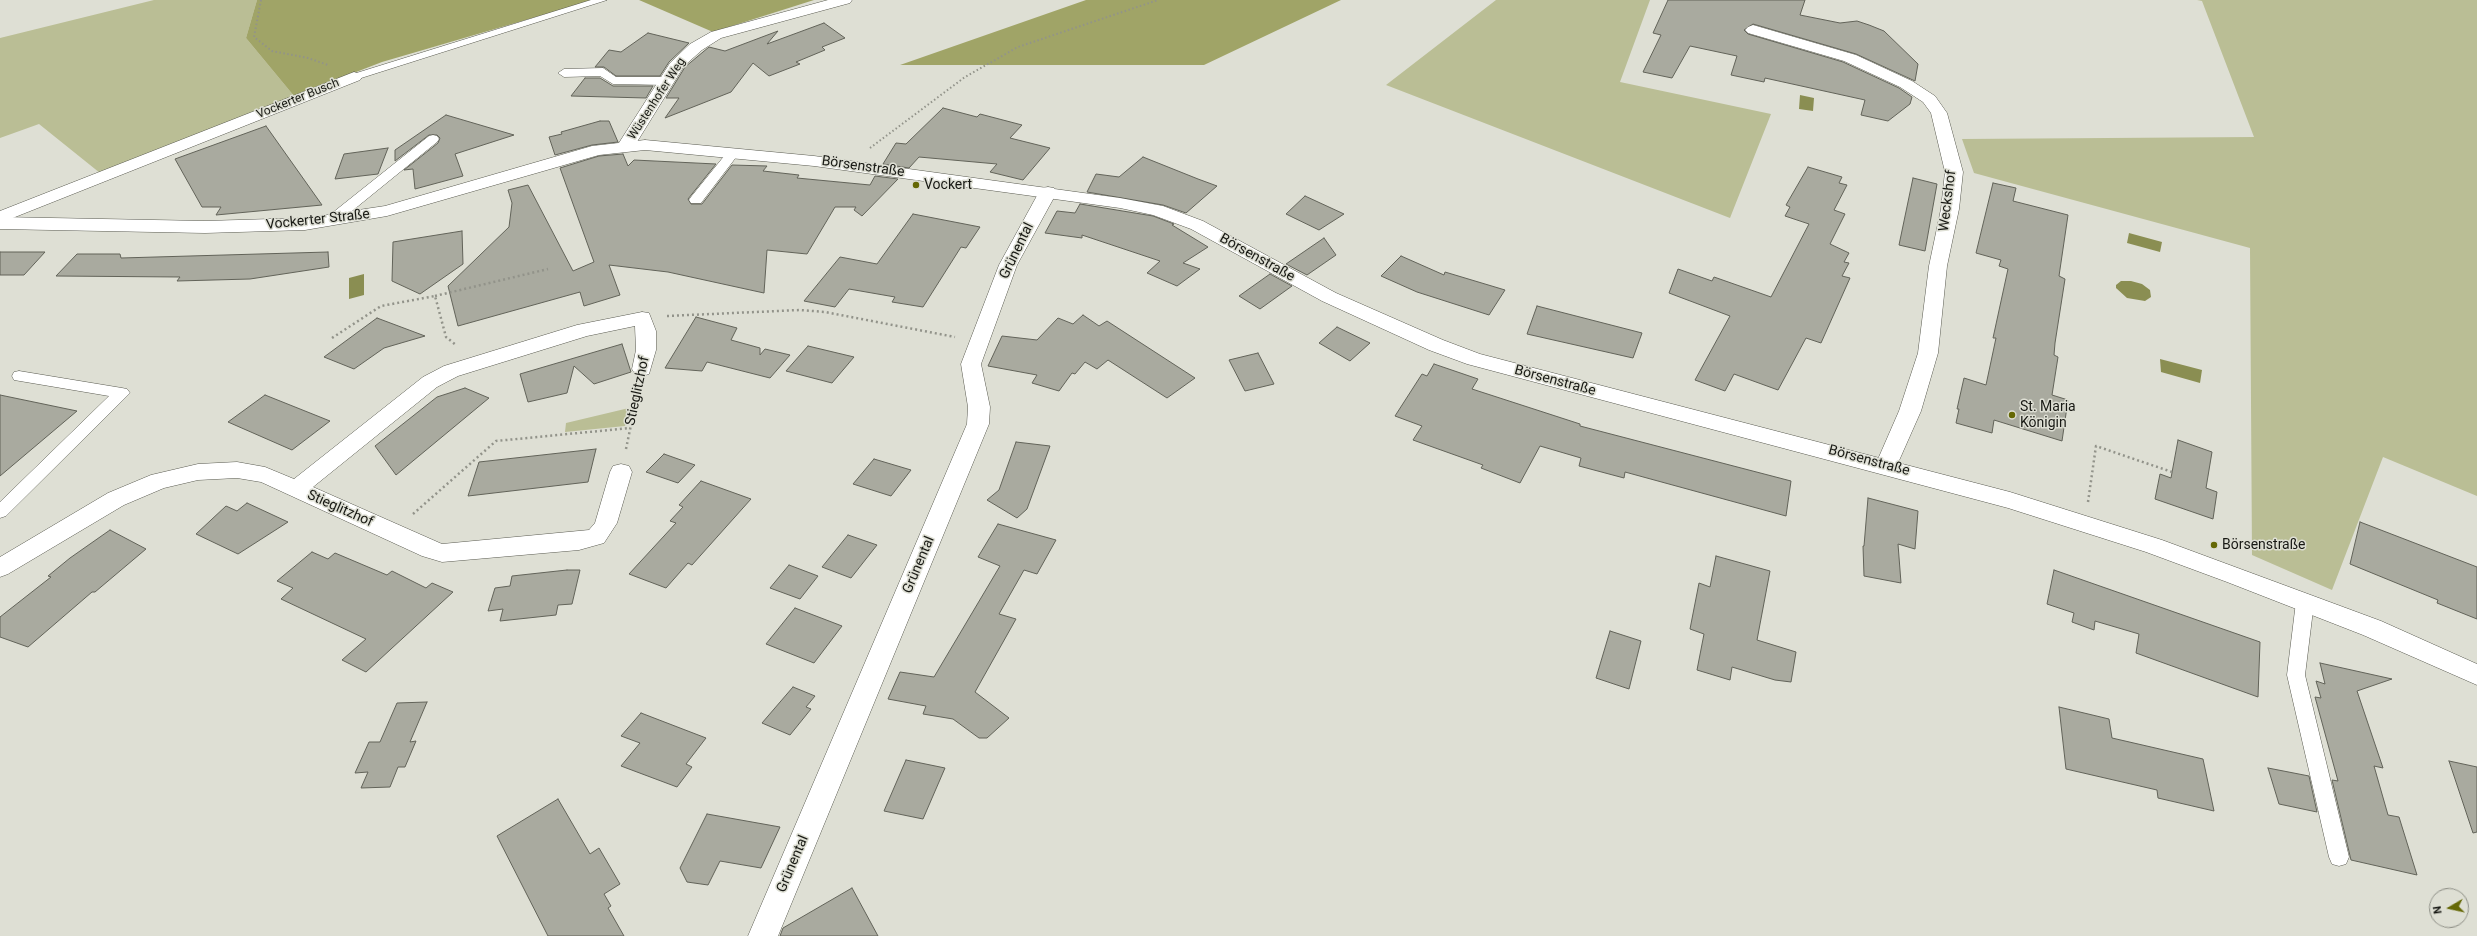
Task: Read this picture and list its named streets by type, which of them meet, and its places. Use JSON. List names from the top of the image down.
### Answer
{
  "streets": {
    "street": [
      "Vockerter Busch",
      "Wüstenhofer Weg",
      "Börsenstraße",
      "Weckshof",
      "Vockerter Straße",
      "Grünental",
      "Stieglitzhof"
    ]
  },
  "crossings": [
    ["Wüstenhofer Weg", "Börsenstraße"],
    ["Wüstenhofer Weg", "Vockerter Straße"],
    ["Börsenstraße", "Weckshof"],
    ["Börsenstraße", "Vockerter Straße"],
    ["Börsenstraße", "Grünental"]
  ],
  "places": ["Vockert", "St. Maria Königin", "Börsenstraße"],
  "north": "left"
}
